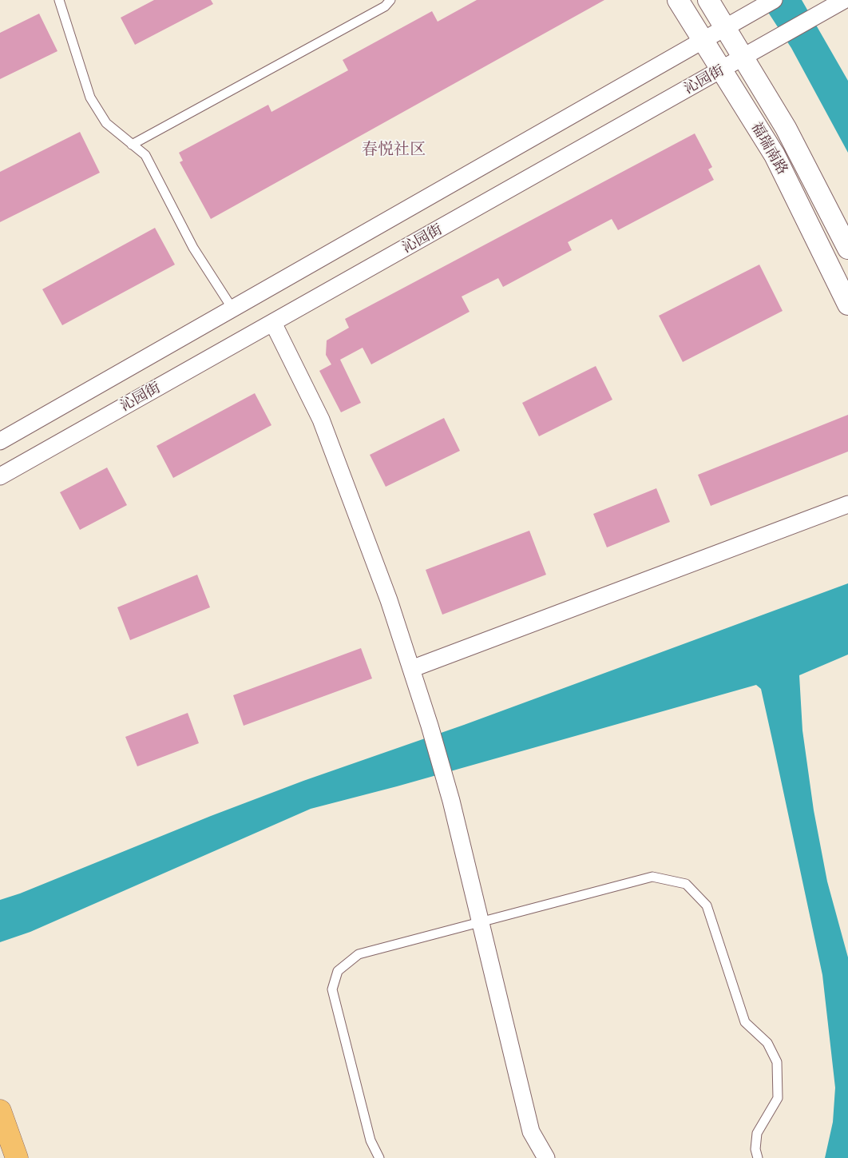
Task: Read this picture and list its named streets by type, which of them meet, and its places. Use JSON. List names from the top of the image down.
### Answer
{
  "streets": {
    "street": ["沁园街", "福瑞南路"]
  },
  "crossings": [
    ["沁园街", "福瑞南路"]
  ],
  "districts": ["春悦社区"]
}
